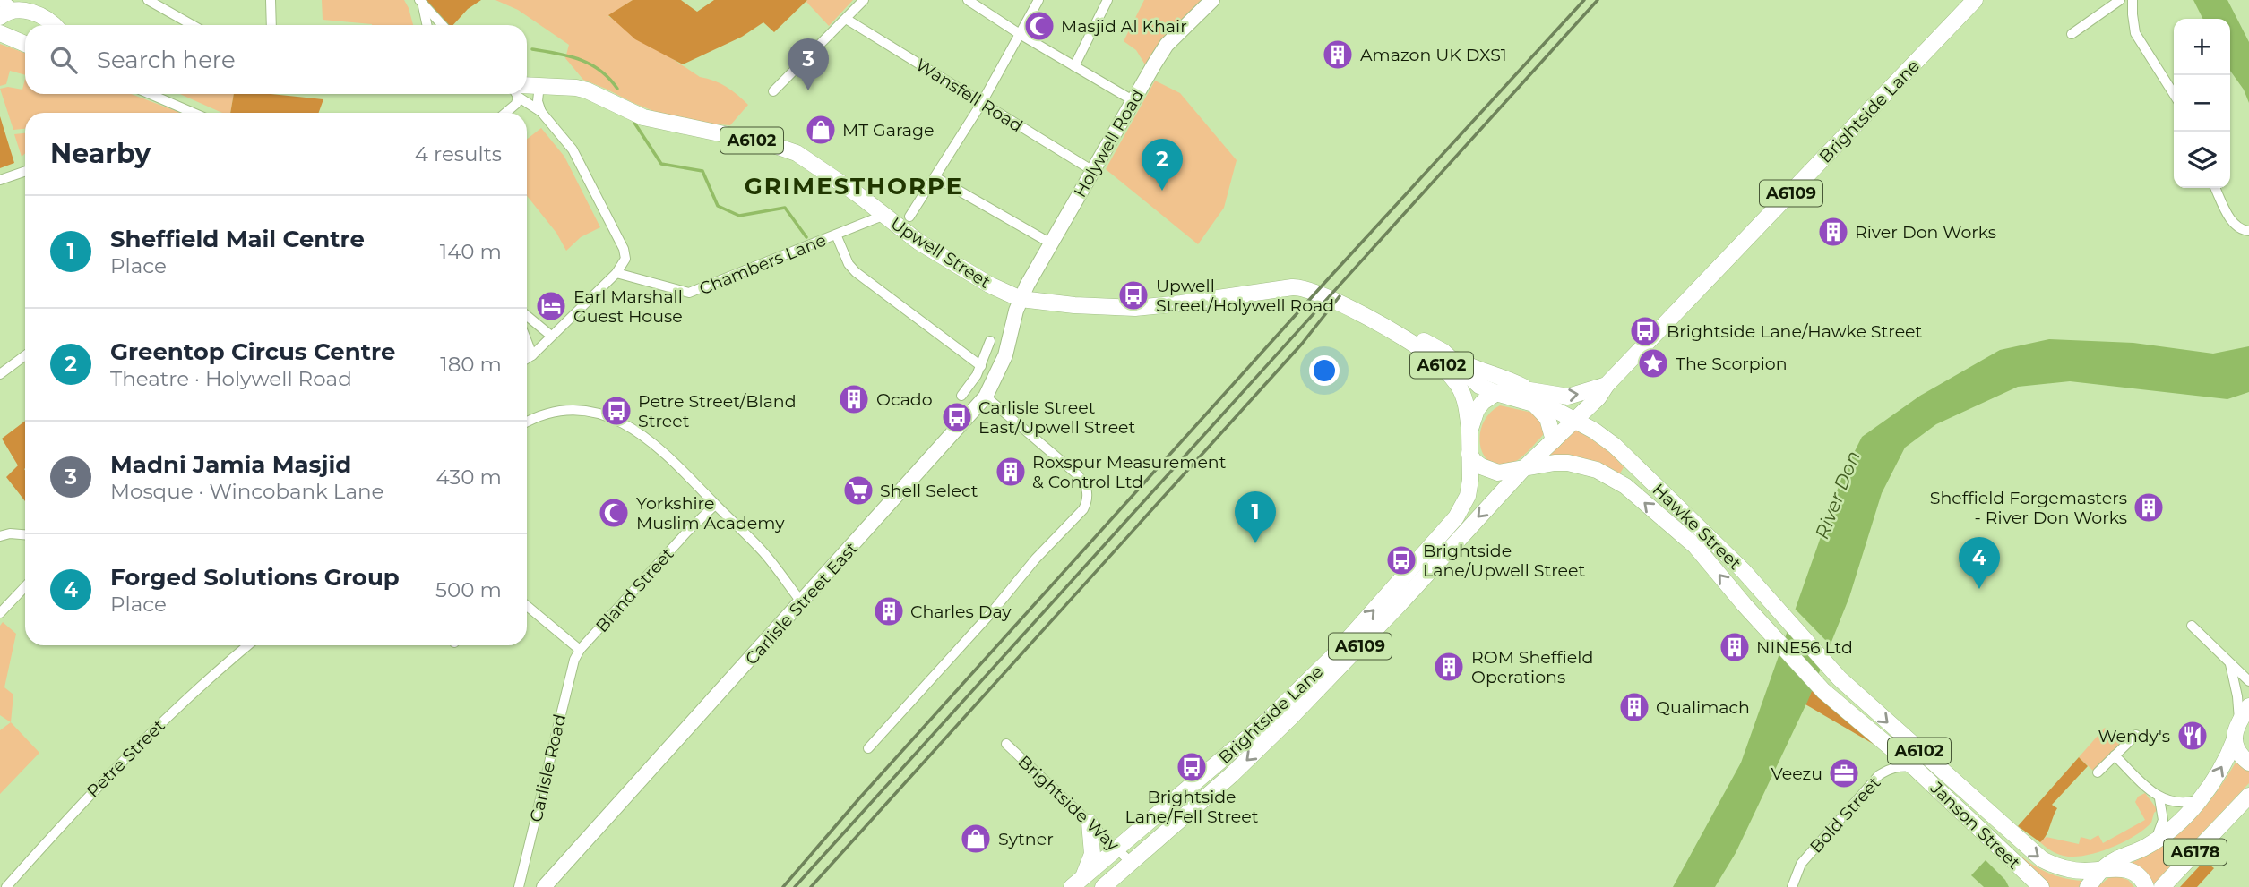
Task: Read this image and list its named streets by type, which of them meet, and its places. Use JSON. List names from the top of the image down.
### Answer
{
  "streets": {
    "main road": [
      "Brightside Lane",
      "A6102",
      "Holywell Road",
      "A6109",
      "Upwell Street",
      "Hawke Street",
      "Carlisle Street East",
      "Janson Street",
      "A6178"
    ],
    "street": [
      "Wansfell Road",
      "Chambers Lane",
      "Bland Street",
      "Petre Street",
      "Carlisle Road",
      "Brightside Way",
      "Bold Street"
    ]
  },
  "crossings": [
    ["Wansfell Road", "Holywell Road"],
    ["Brightside Lane", "Upwell Street"],
    ["Brightside Lane", "Hawke Street"],
    ["Brightside Lane", "Brightside Way"],
    ["Holywell Road", "Upwell Street"],
    ["Holywell Road", "Carlisle Street East"],
    ["Upwell Street", "Chambers Lane"],
    ["Upwell Street", "Hawke Street"],
    ["Upwell Street", "Carlisle Street East"],
    ["Hawke Street", "Janson Street"],
    ["Bland Street", "Carlisle Road"],
    ["Bold Street", "Janson Street"],
    ["Janson Street", "A6178"]
  ],
  "districts": ["GRIMESTHORPE"],
  "water": ["River Don"],
  "places": {
    "mosque": ["Masjid Al Khair", "Yorkshire Muslim Academy"],
    "building": [
      "Amazon UK DXS1",
      "River Don Works",
      "Ocado",
      "Roxspur Measurement & Control Ltd",
      "Sheffield Forgemasters - River Don Works",
      "Charles Day",
      "NINE56 Ltd",
      "ROM Sheffield Operations",
      "Qualimach"
    ],
    "shop": ["MT Garage", "Sytner"],
    "bus stop": [
      "Upwell Street/Holywell Road",
      "Brightside Lane/Hawke Street",
      "Petre Street/Bland Street",
      "Carlisle Street East/Upwell Street",
      "Brightside Lane/Upwell Street",
      "Brightside Lane/Fell Street"
    ],
    "hotel": ["Earl Marshall Guest House"],
    "place": ["The Scorpion"],
    "supermarket": ["Shell Select"],
    "restaurant": ["Wendy's"],
    "office": ["Veezu"]
  },
  "page": {
    "map_buttons": ["+", "−"],
    "search": "Search here",
    "pins": [
      "3",
      "2",
      "1",
      "4"
    ],
    "heading": ["Nearby", "4 results"],
    "list": [
      {
        "mark": "1",
        "name": "Sheffield Mail Centre",
        "note": "Place",
        "value": "140 m"
      },
      {
        "mark": "2",
        "name": "Greentop Circus Centre",
        "note": "Theatre · Holywell Road",
        "value": "180 m"
      },
      {
        "mark": "3",
        "name": "Madni Jamia Masjid",
        "note": "Mosque · Wincobank Lane",
        "value": "430 m"
      },
      {
        "mark": "4",
        "name": "Forged Solutions Group",
        "note": "Place",
        "value": "500 m"
      }
    ]
  }
}
